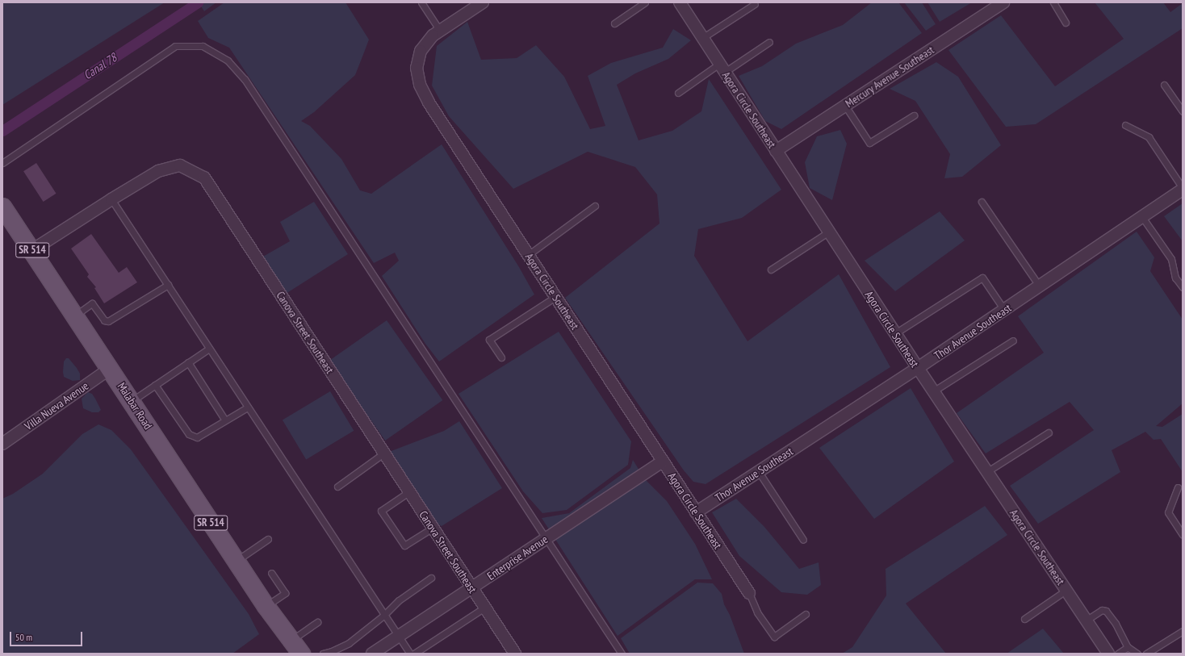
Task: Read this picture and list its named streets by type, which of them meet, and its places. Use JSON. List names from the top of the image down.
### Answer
{
  "streets": {
    "main road": ["SR 514", "Malabar Road"],
    "street": [
      "Mercury Avenue Southeast",
      "Agora Circle Southeast",
      "Thor Avenue Southeast",
      "Canova Street Southeast",
      "Villa Nueva Avenue",
      "Enterprise Avenue"
    ]
  },
  "crossings": [
    ["Mercury Avenue Southeast", "Agora Circle Southeast"],
    ["Agora Circle Southeast", "Thor Avenue Southeast"],
    ["Agora Circle Southeast", "Enterprise Avenue"],
    ["Canova Street Southeast", "Malabar Road"],
    ["Canova Street Southeast", "Enterprise Avenue"],
    ["Villa Nueva Avenue", "Malabar Road"]
  ],
  "water": ["Canal 78"],
  "scale_bar": "50 m"
}
